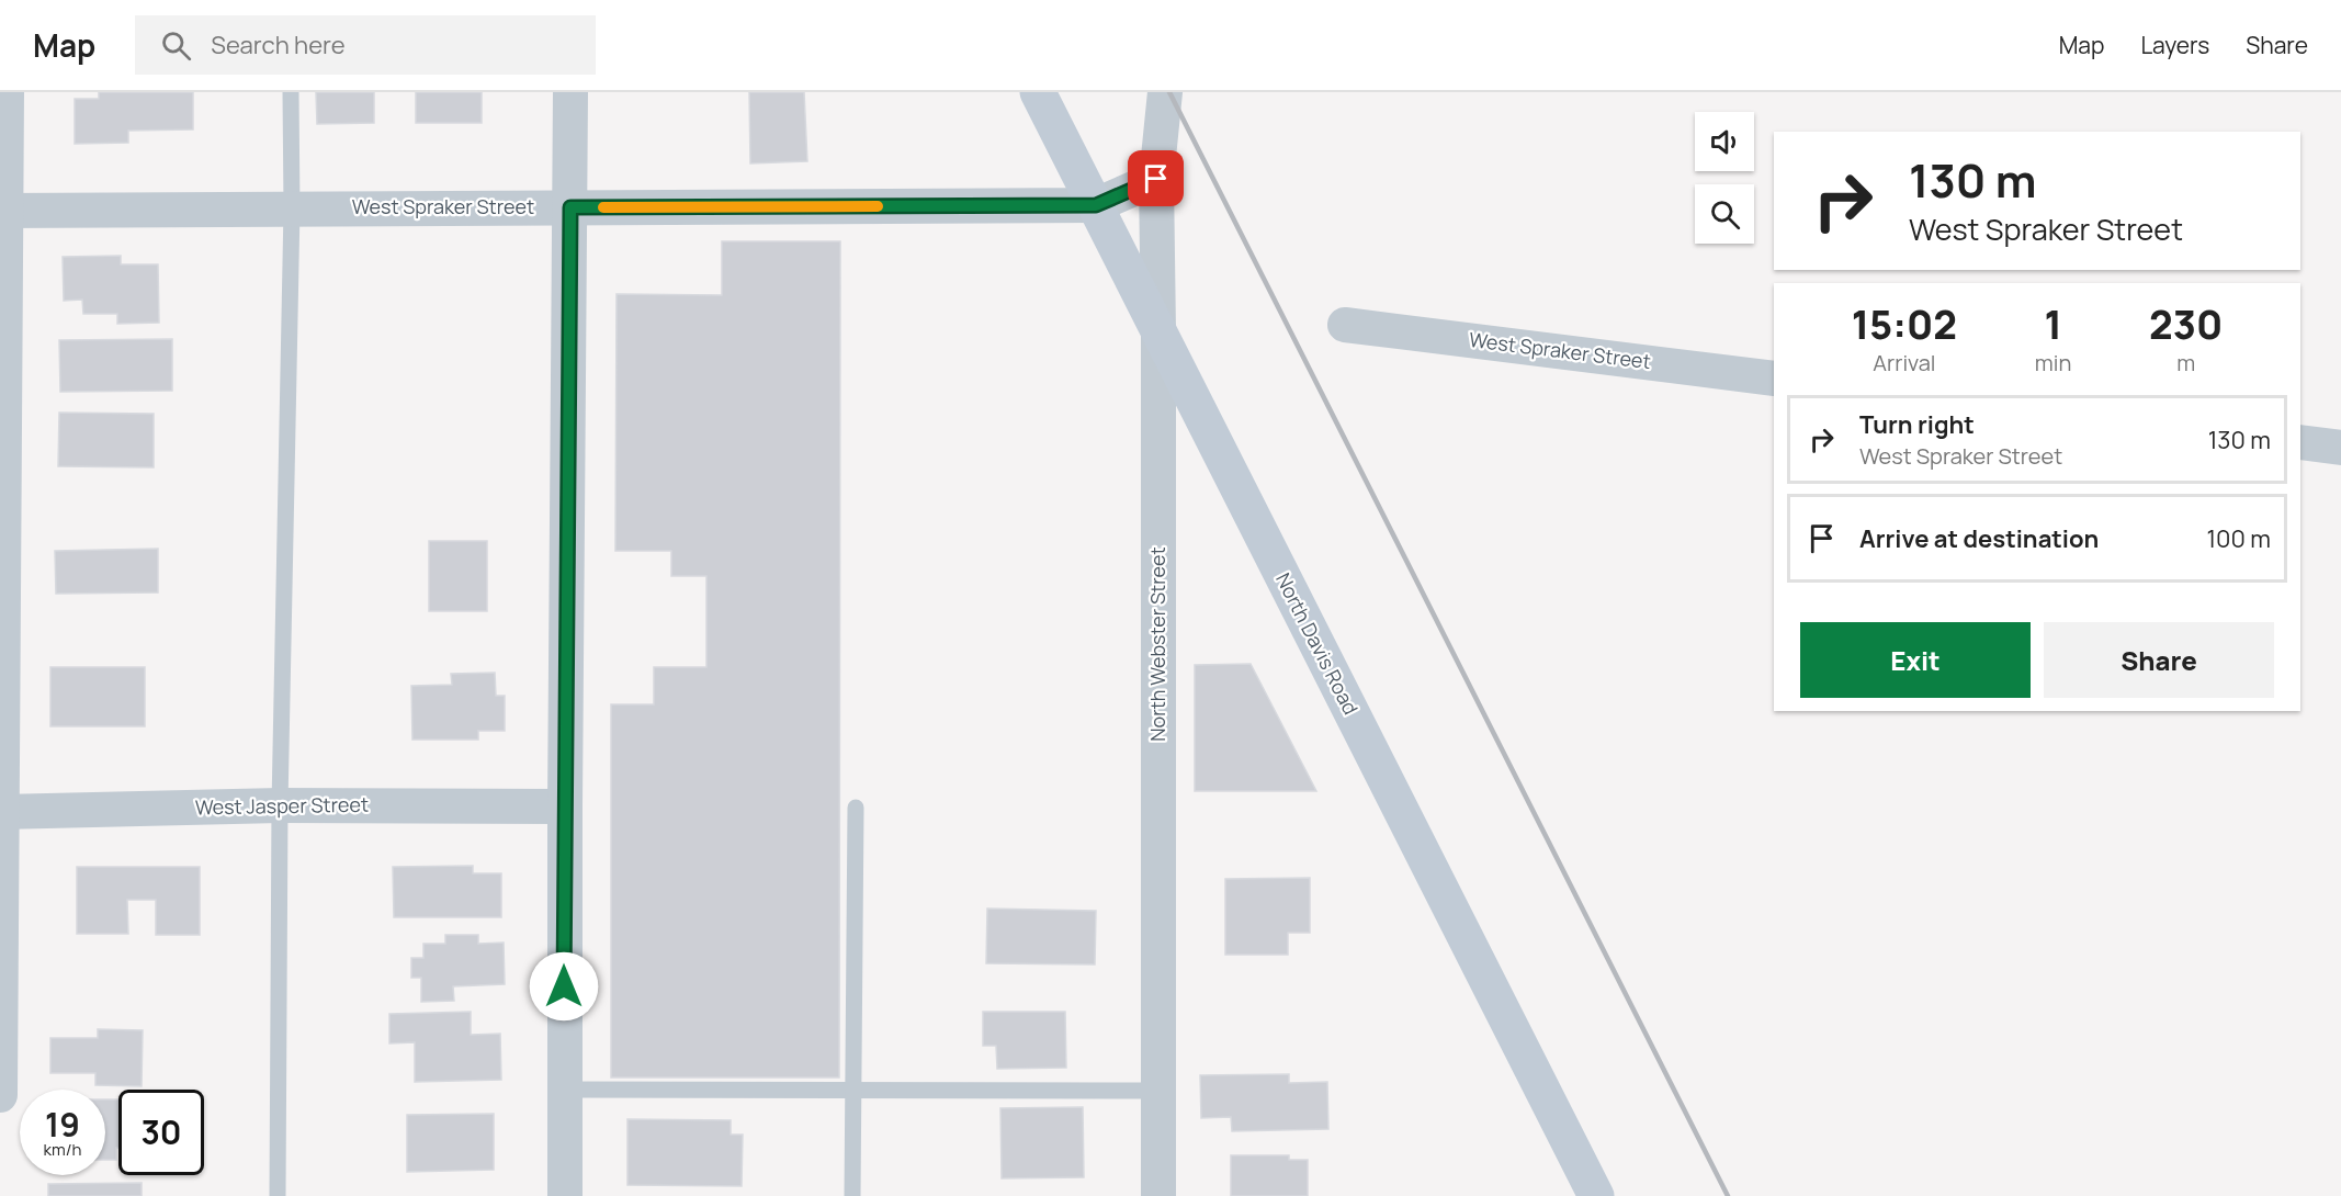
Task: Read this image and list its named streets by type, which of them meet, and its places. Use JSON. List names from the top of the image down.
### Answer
{
  "streets": {
    "street": [
      "West Spraker Street",
      "North Webster Street",
      "North Davis Road",
      "West Jasper Street"
    ]
  },
  "crossings": [
    ["West Spraker Street", "North Webster Street"],
    ["West Spraker Street", "North Davis Road"],
    ["North Webster Street", "North Davis Road"]
  ],
  "page": {
    "header": "Map",
    "search": "Search here",
    "nav": ["Map", "Layers", "Share"],
    "turn": ["130 m", "West Spraker Street"],
    "eta": [
      "15:02",
      "Arrival",
      "1",
      "min",
      "230",
      "m"
    ],
    "list": [
      {
        "name": "Turn right",
        "note": "West Spraker Street",
        "value": "130 m"
      },
      {
        "name": "Arrive at destination",
        "value": "100 m"
      }
    ],
    "buttons": ["Exit", "Share"],
    "speed": "19 km/h",
    "limit": "30"
  }
}
